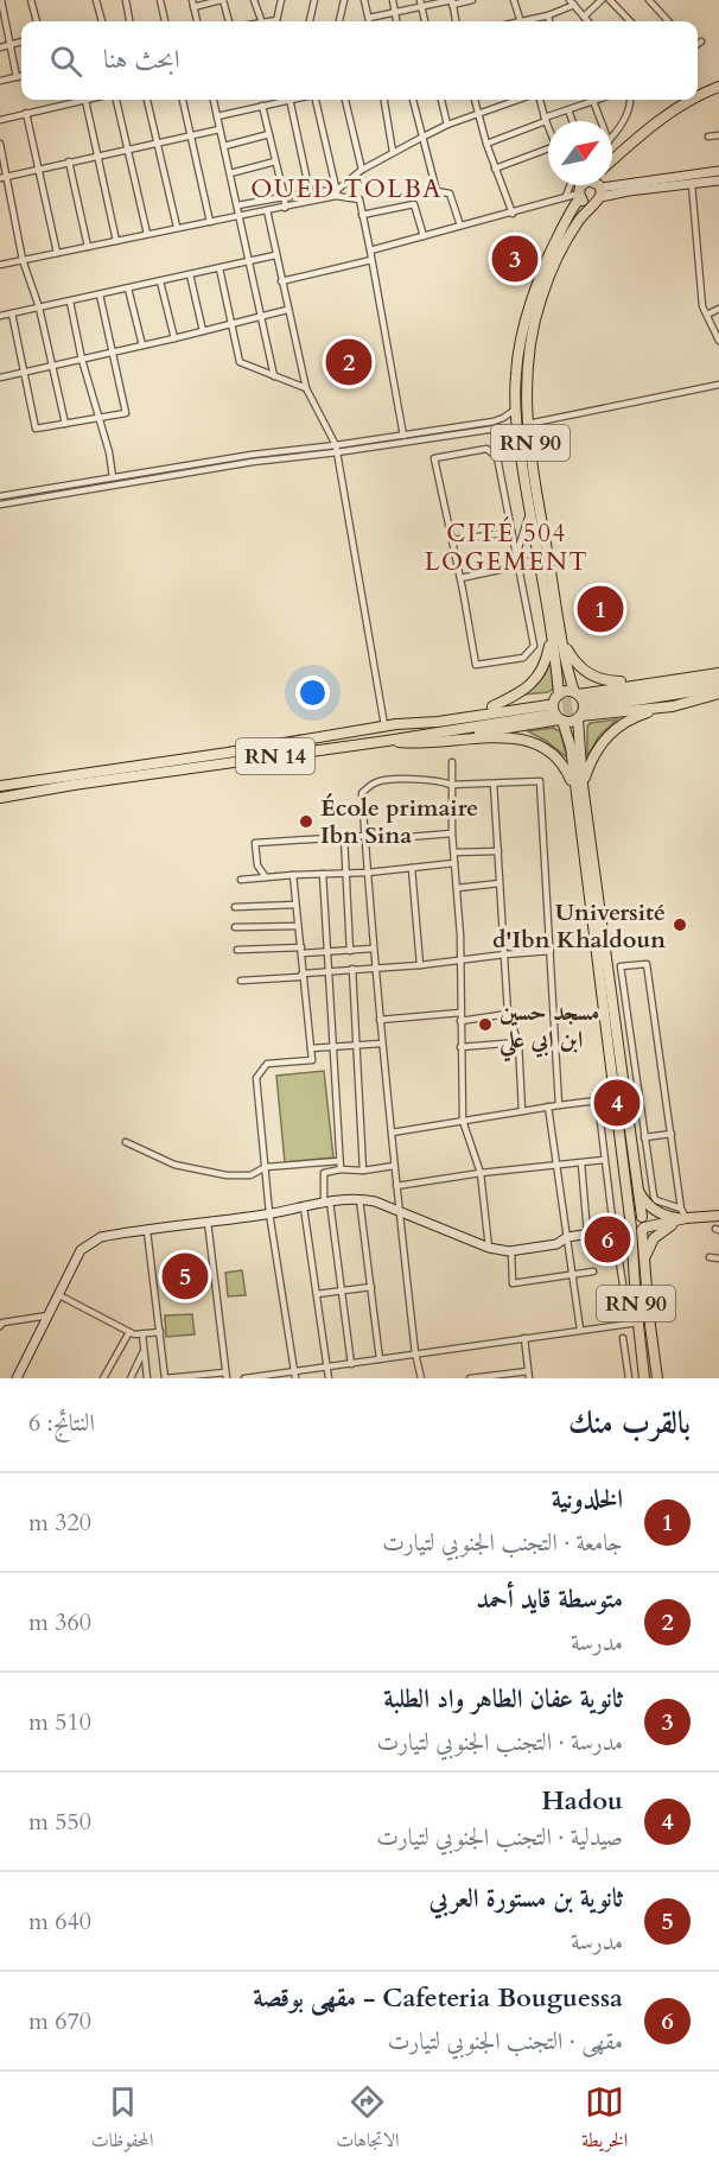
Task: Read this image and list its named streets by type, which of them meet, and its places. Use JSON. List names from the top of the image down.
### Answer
{
  "streets": {
    "highway": ["RN 90", "RN 14"]
  },
  "crossings": [
    ["RN 90", "RN 14"]
  ],
  "districts": ["OUED TOLBA", "CITÉ 504 LOGEMENT"],
  "places": ["École primaire Ibn Sina", "Université d'Ibn Khaldoun", "مسجد حسين ابن ابي علي"],
  "north": "top right",
  "page": {
    "search": "ابحث هنا",
    "pins": [
      "3",
      "2",
      "1",
      "4",
      "6",
      "5"
    ],
    "heading": ["بالقرب منك", "النتائج: 6"],
    "list": [
      {
        "mark": "1",
        "name": "الخلدونية",
        "note": "جامعة · التجنب الجنوبي لتيارت",
        "value": "320 m"
      },
      {
        "mark": "2",
        "name": "متوسطة قايد أحمد",
        "note": "مدرسة",
        "value": "360 m"
      },
      {
        "mark": "3",
        "name": "ثانوية عفان الطاهر واد الطلبة",
        "note": "مدرسة · التجنب الجنوبي لتيارت",
        "value": "510 m"
      },
      {
        "mark": "4",
        "name": "Hadou",
        "note": "صيدلية · التجنب الجنوبي لتيارت",
        "value": "550 m"
      },
      {
        "mark": "5",
        "name": "ثانوية بن مستورة العربي",
        "note": "مدرسة",
        "value": "640 m"
      },
      {
        "mark": "6",
        "name": "Cafeteria Bouguessa - مقهى بوقصة",
        "note": "مقهى · التجنب الجنوبي لتيارت",
        "value": "670 m"
      }
    ],
    "nav": ["الخريطة", "الاتجاهات", "المحفوظات"]
  }
}
